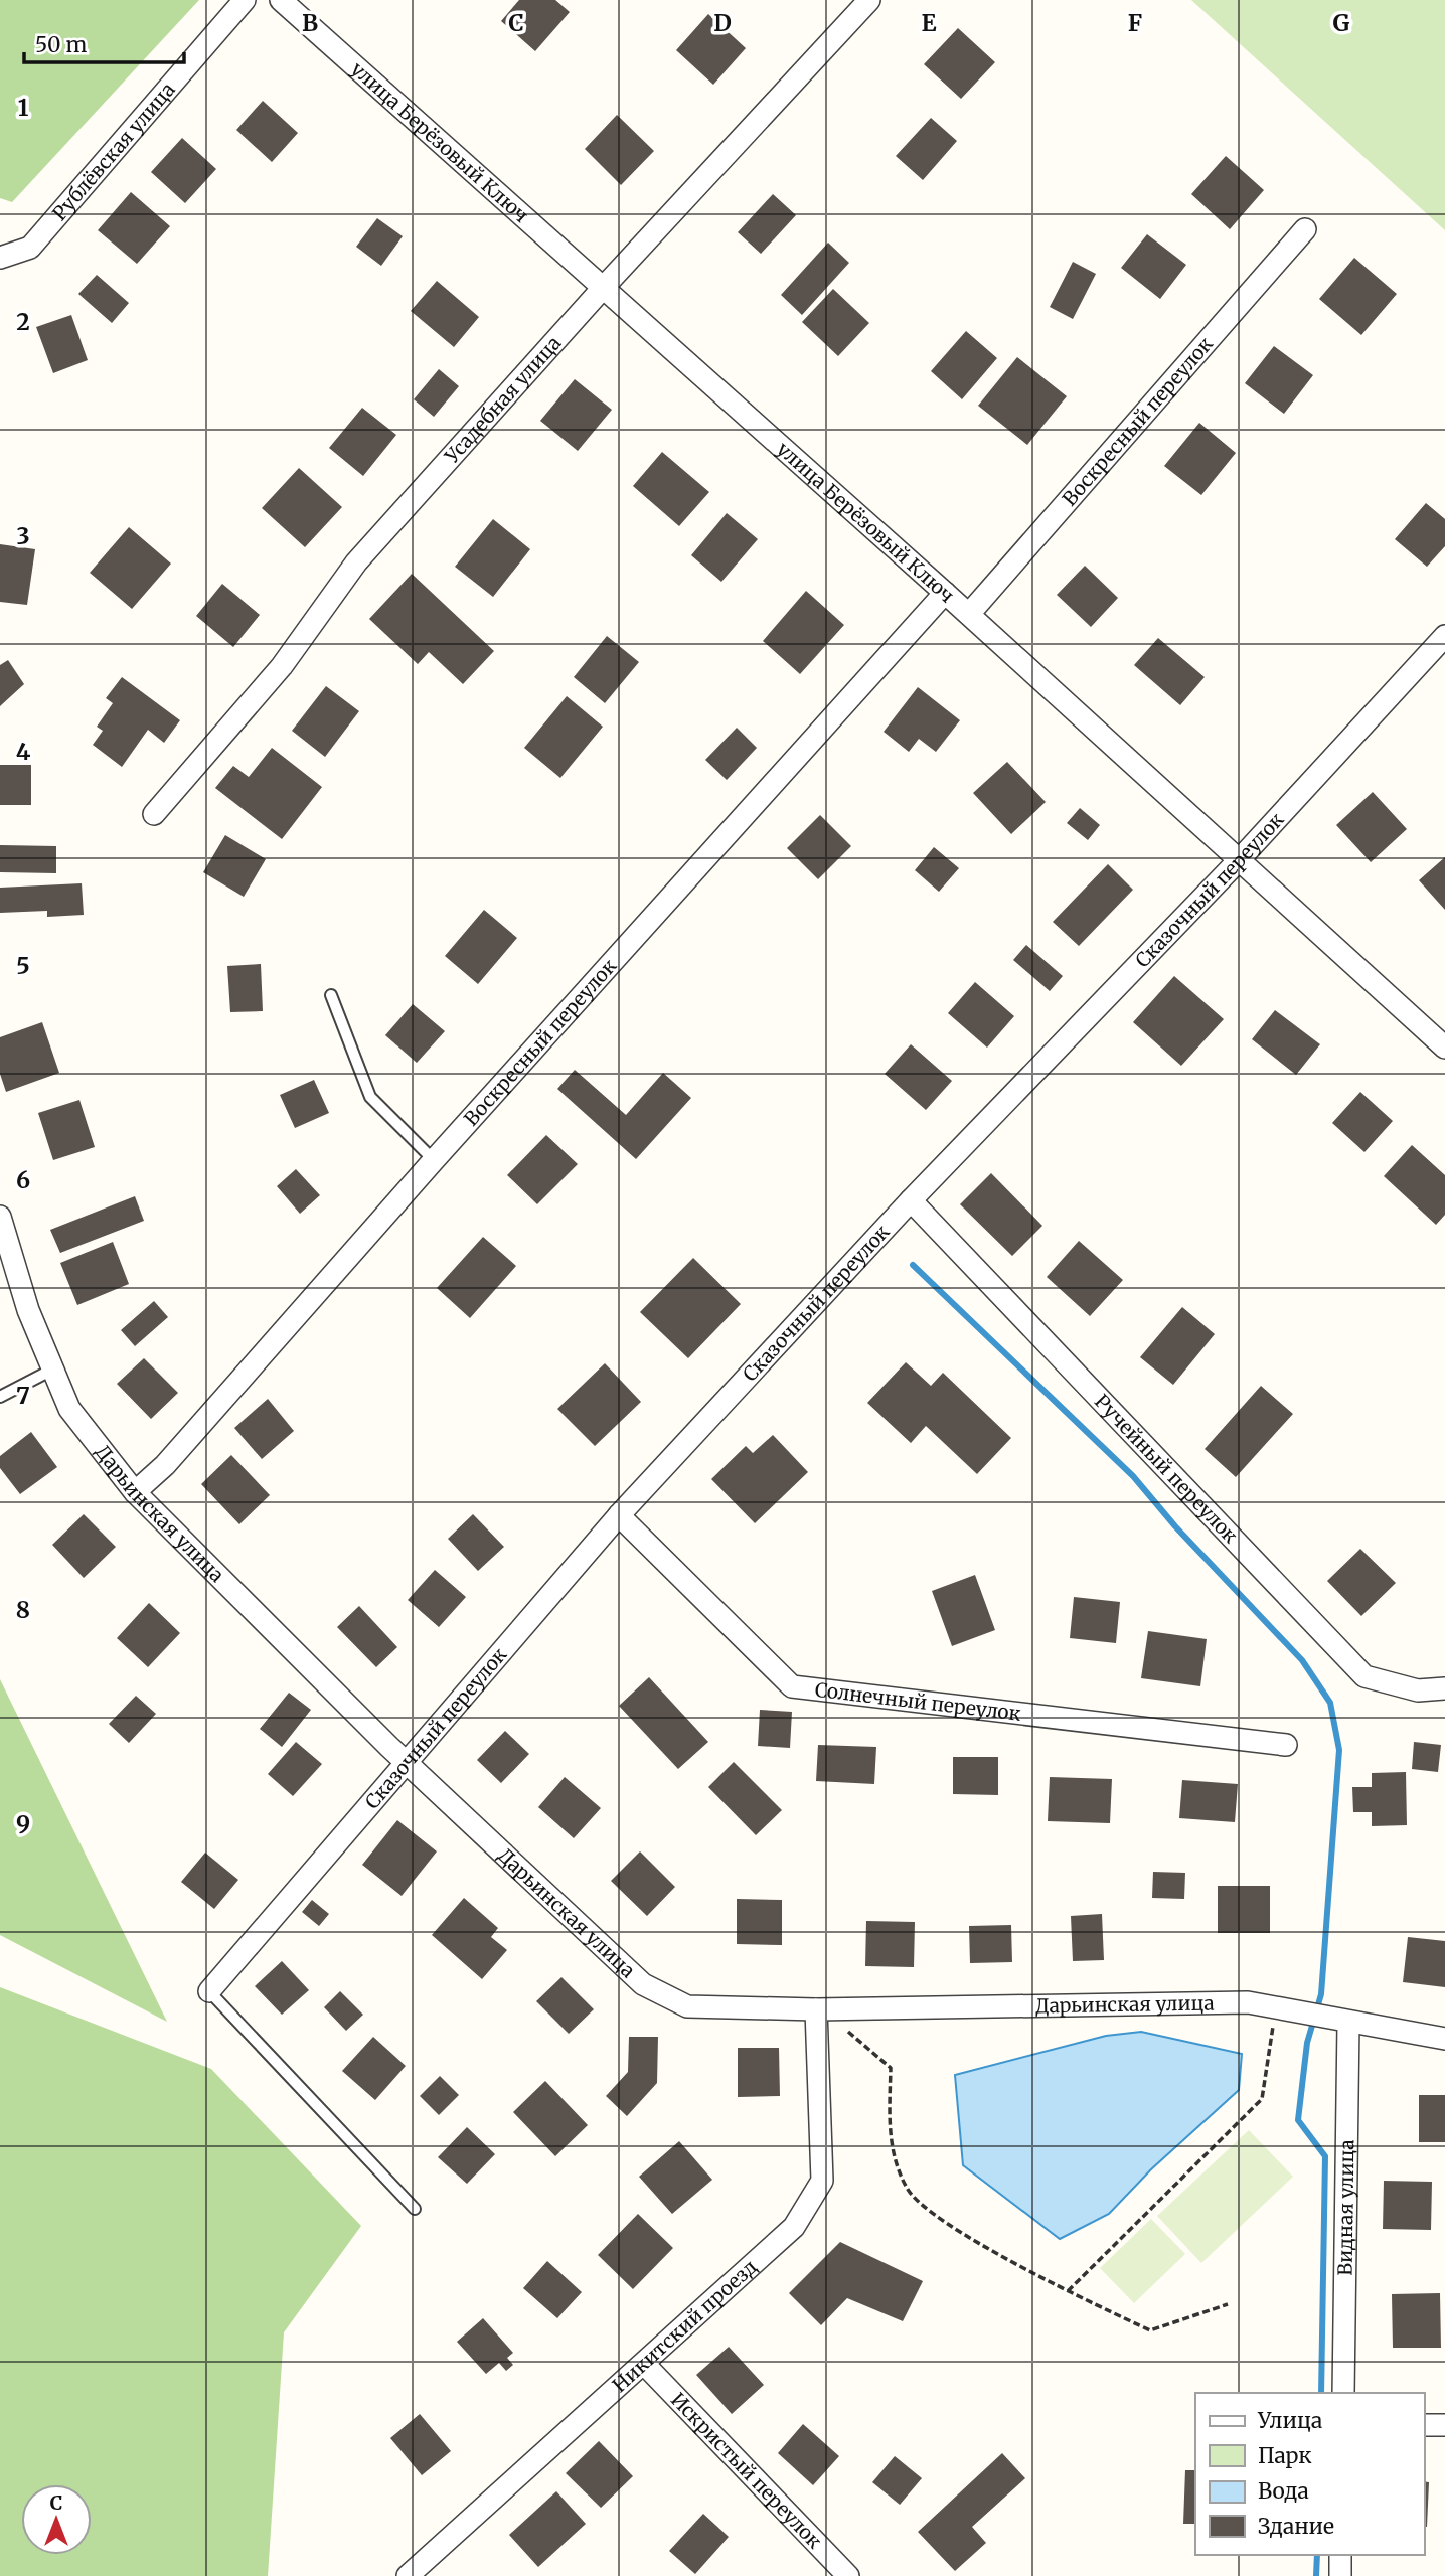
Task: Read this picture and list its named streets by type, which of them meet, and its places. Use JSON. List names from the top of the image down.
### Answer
{
  "streets": {
    "street": [
      "улица Берёзовый Ключ",
      "Рублёвская улица",
      "Усадебная улица",
      "Воскресный переулок",
      "Сказочный переулок",
      "Ручейный переулок",
      "Дарьинская улица",
      "Солнечный переулок",
      "Видная улица",
      "Никитский проезд",
      "Искристый переулок"
    ]
  },
  "crossings": [
    ["улица Берёзовый Ключ", "Усадебная улица"],
    ["улица Берёзовый Ключ", "Воскресный переулок"],
    ["улица Берёзовый Ключ", "Сказочный переулок"],
    ["Воскресный переулок", "Дарьинская улица"],
    ["Сказочный переулок", "Ручейный переулок"],
    ["Сказочный переулок", "Дарьинская улица"],
    ["Сказочный переулок", "Солнечный переулок"],
    ["Дарьинская улица", "Видная улица"],
    ["Дарьинская улица", "Никитский проезд"],
    ["Никитский проезд", "Искристый переулок"]
  ],
  "legend": [
    "Улица",
    "Парк",
    "Вода",
    "Здание"
  ],
  "scale_bar": "50 m",
  "north": "top",
  "grid": {
    "columns": [
      "B",
      "C",
      "D",
      "E",
      "F",
      "G"
    ],
    "rows": [
      "1",
      "2",
      "3",
      "4",
      "5",
      "6",
      "7",
      "8",
      "9"
    ]
  }
}
